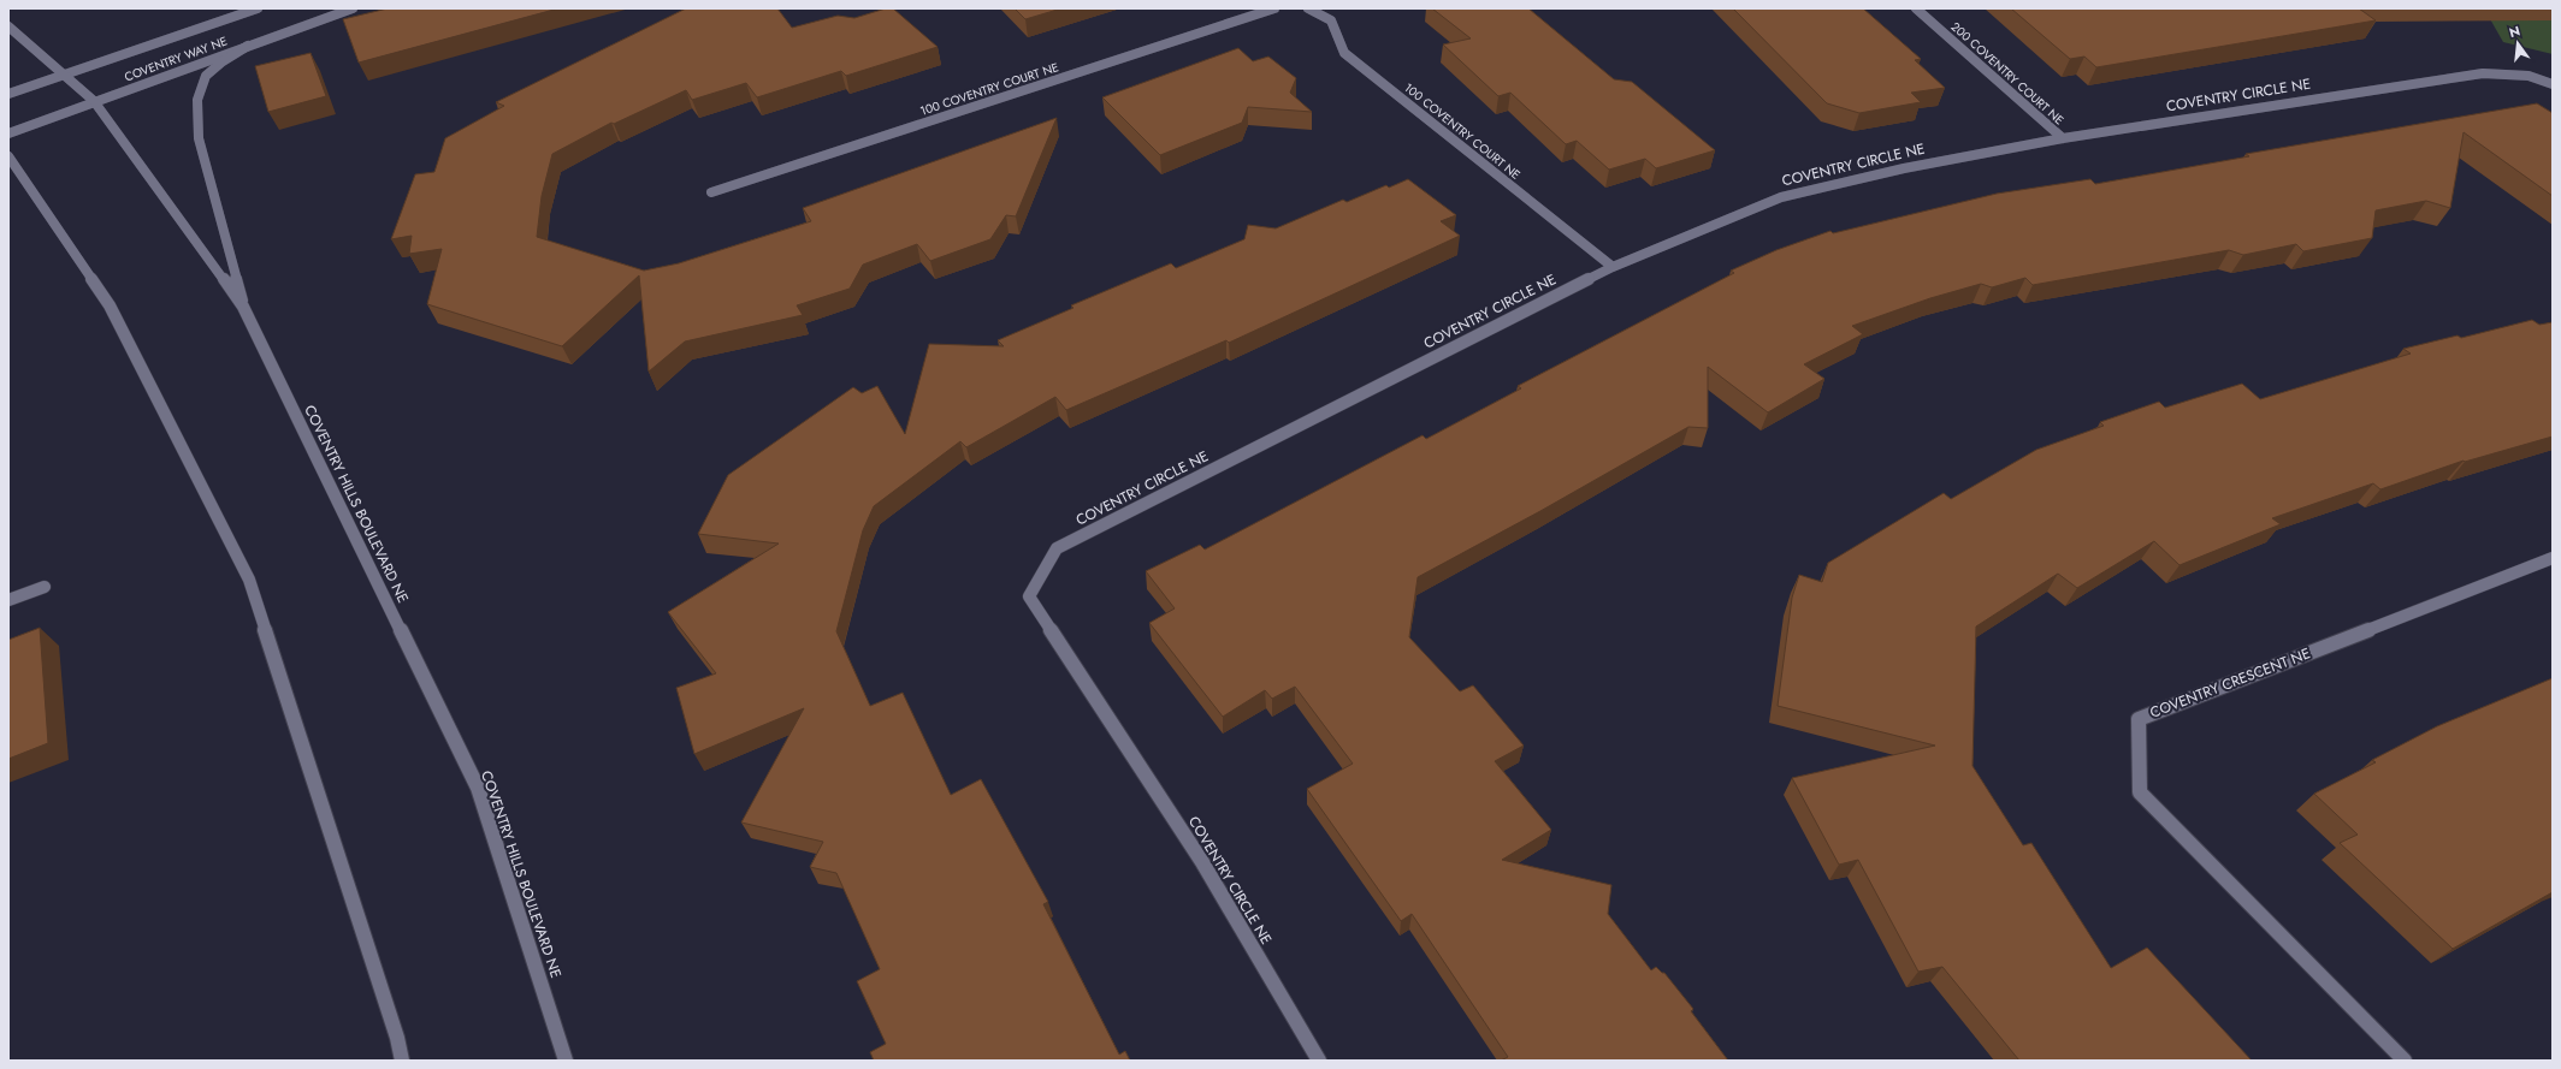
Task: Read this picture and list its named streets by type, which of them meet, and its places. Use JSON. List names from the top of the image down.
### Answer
{
  "streets": {
    "street": [
      "COVENTRY WAY NE",
      "200 COVENTRY COURT NE",
      "100 COVENTRY COURT NE",
      "COVENTRY CIRCLE NE",
      "COVENTRY HILLS BOULEVARD NE",
      "COVENTRY CRESCENT NE"
    ]
  },
  "crossings": [
    ["COVENTRY WAY NE", "COVENTRY HILLS BOULEVARD NE"],
    ["200 COVENTRY COURT NE", "COVENTRY CIRCLE NE"],
    ["100 COVENTRY COURT NE", "COVENTRY CIRCLE NE"]
  ],
  "north": "top"
}
